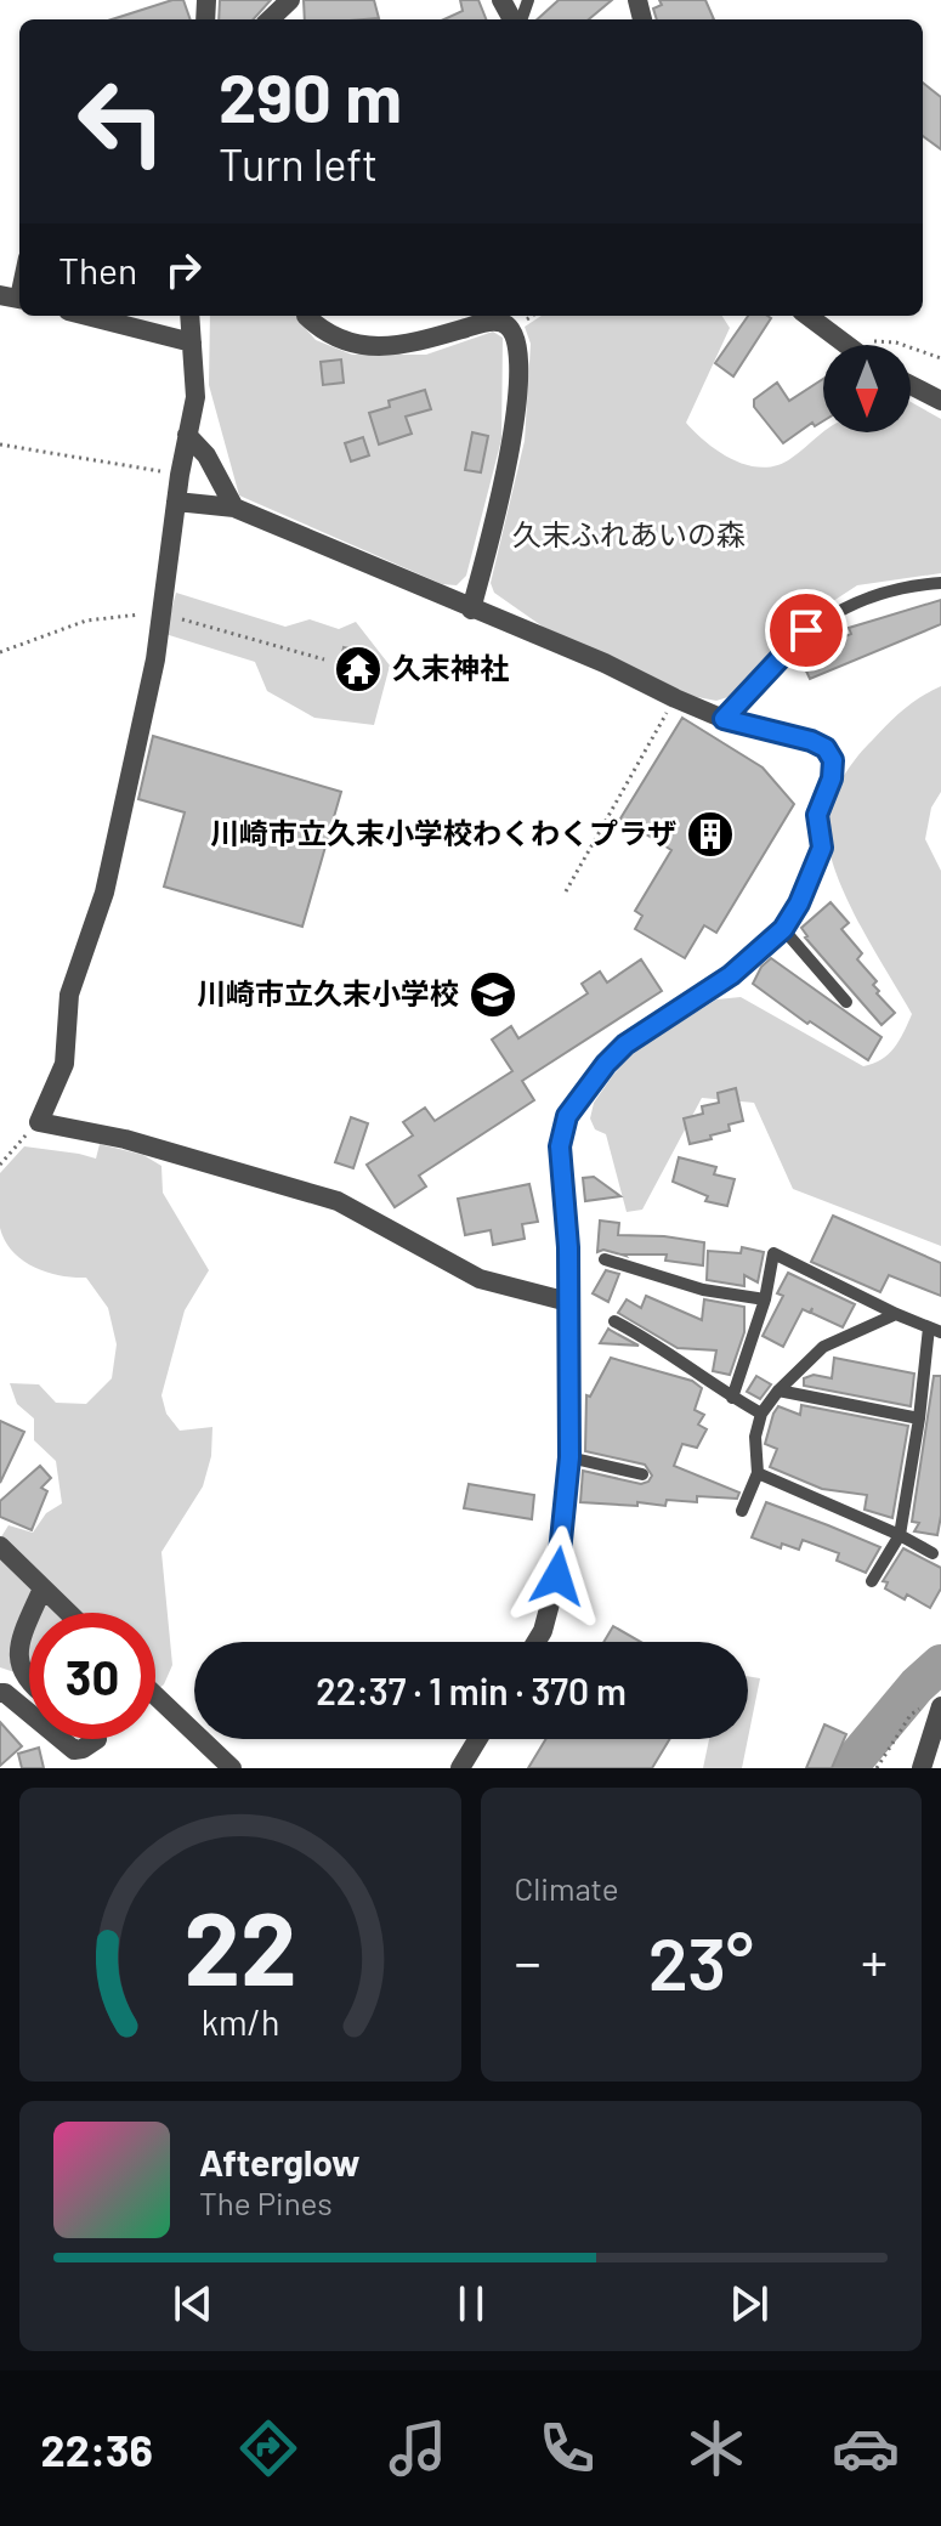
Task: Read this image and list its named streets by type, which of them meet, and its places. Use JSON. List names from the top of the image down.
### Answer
{
  "parks": ["久末ふれあいの森"],
  "places": {
    "temple": ["久末神社"],
    "building": ["川崎市立久末小学校わくわくプラザ"],
    "school or university": ["川崎市立久末小学校"]
  },
  "north": "bottom",
  "page": {
    "turn": ["290 m", "Turn left"],
    "then": "Then",
    "limit": "30",
    "trip": "22:37 · 1 min · 370 m",
    "tile": "Climate",
    "heat": ["−", "23°", "+"],
    "song": ["Afterglow", "The Pines"],
    "tabs": "22:36",
    "gauge": ["22", "km/h"]
  }
}
